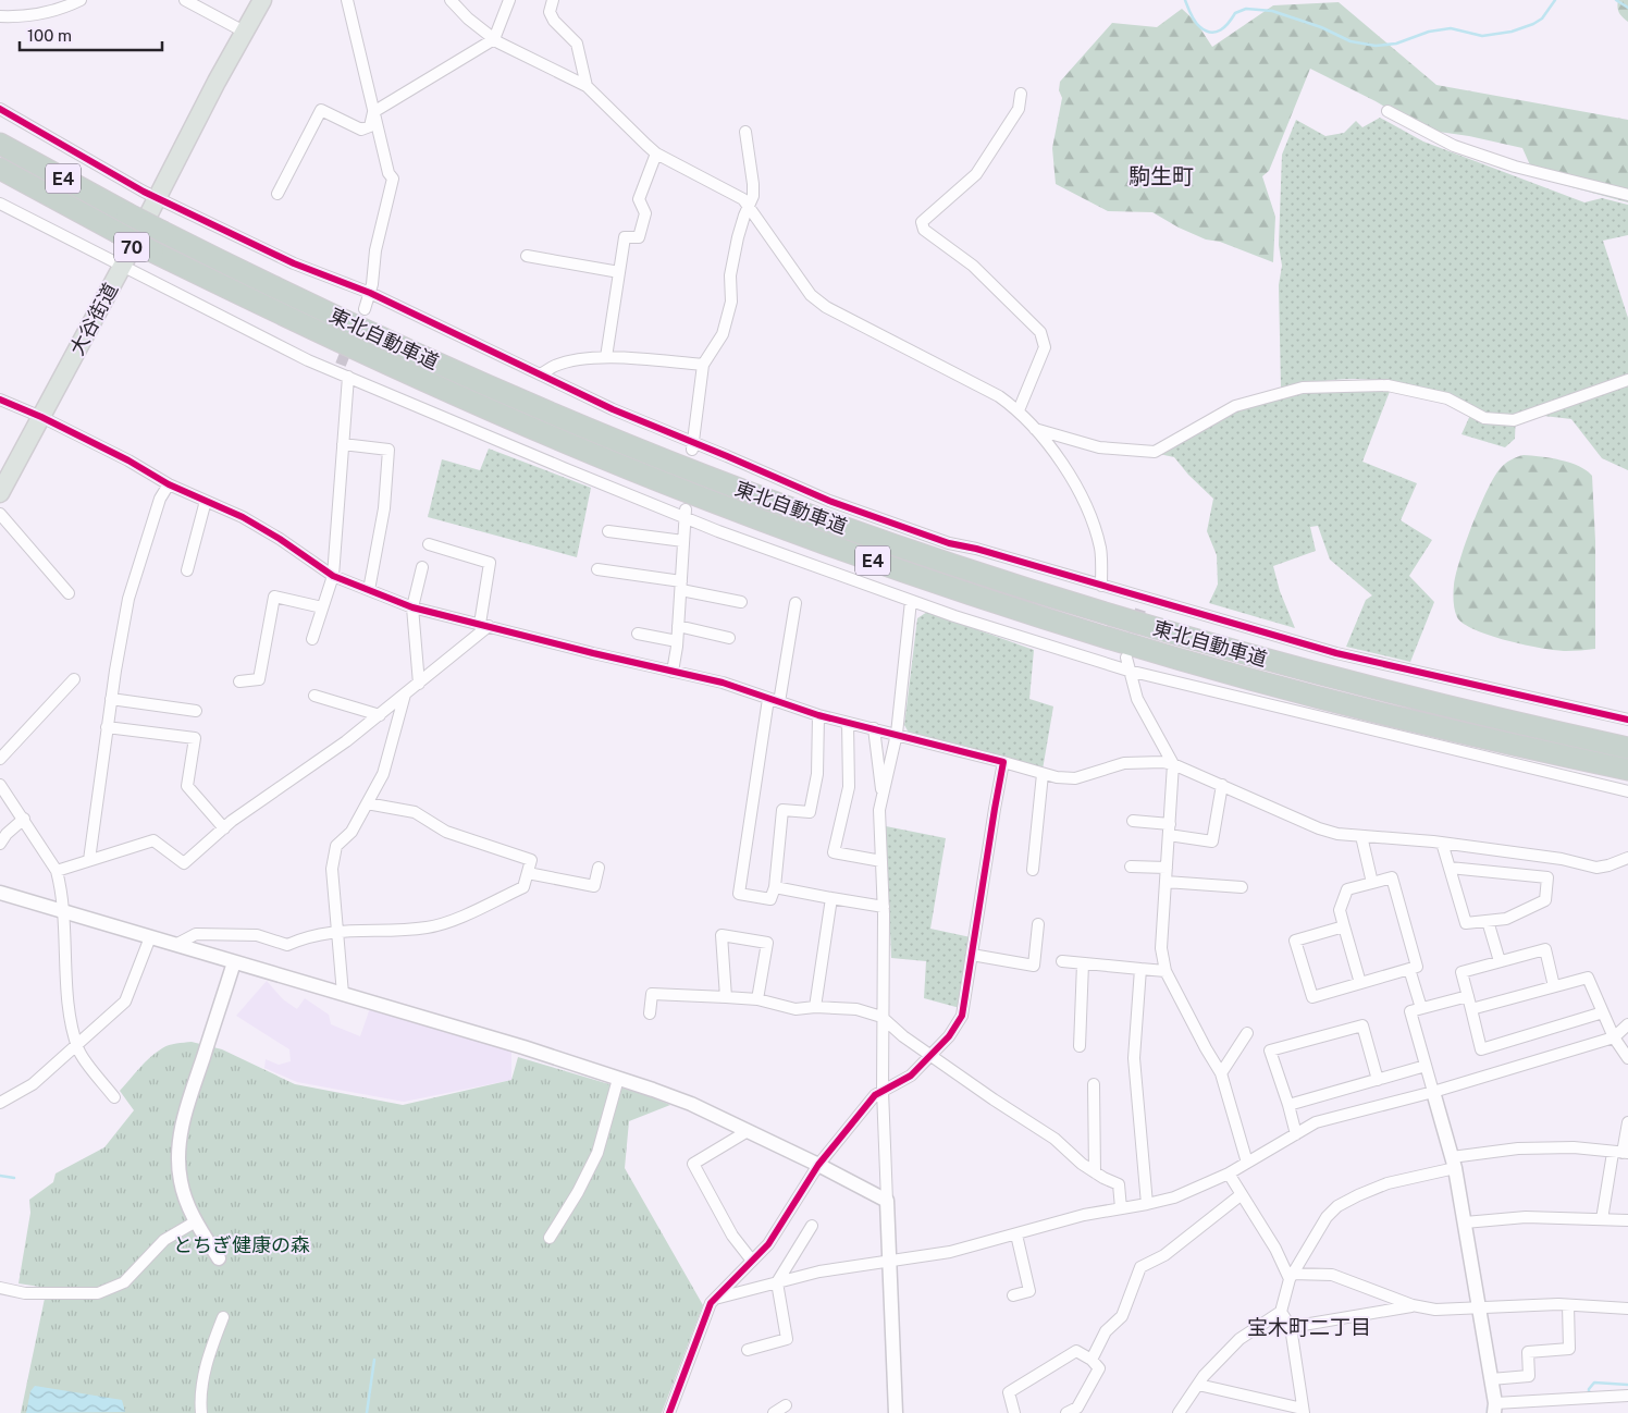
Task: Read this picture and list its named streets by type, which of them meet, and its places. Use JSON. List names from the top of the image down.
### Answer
{
  "streets": {
    "highway": ["E4", "東北自動車道"],
    "main road": ["70", "大谷街道"]
  },
  "districts": ["駒生町", "宝木町二丁目"],
  "parks": ["とちぎ健康の森"],
  "scale_bar": "100 m"
}
